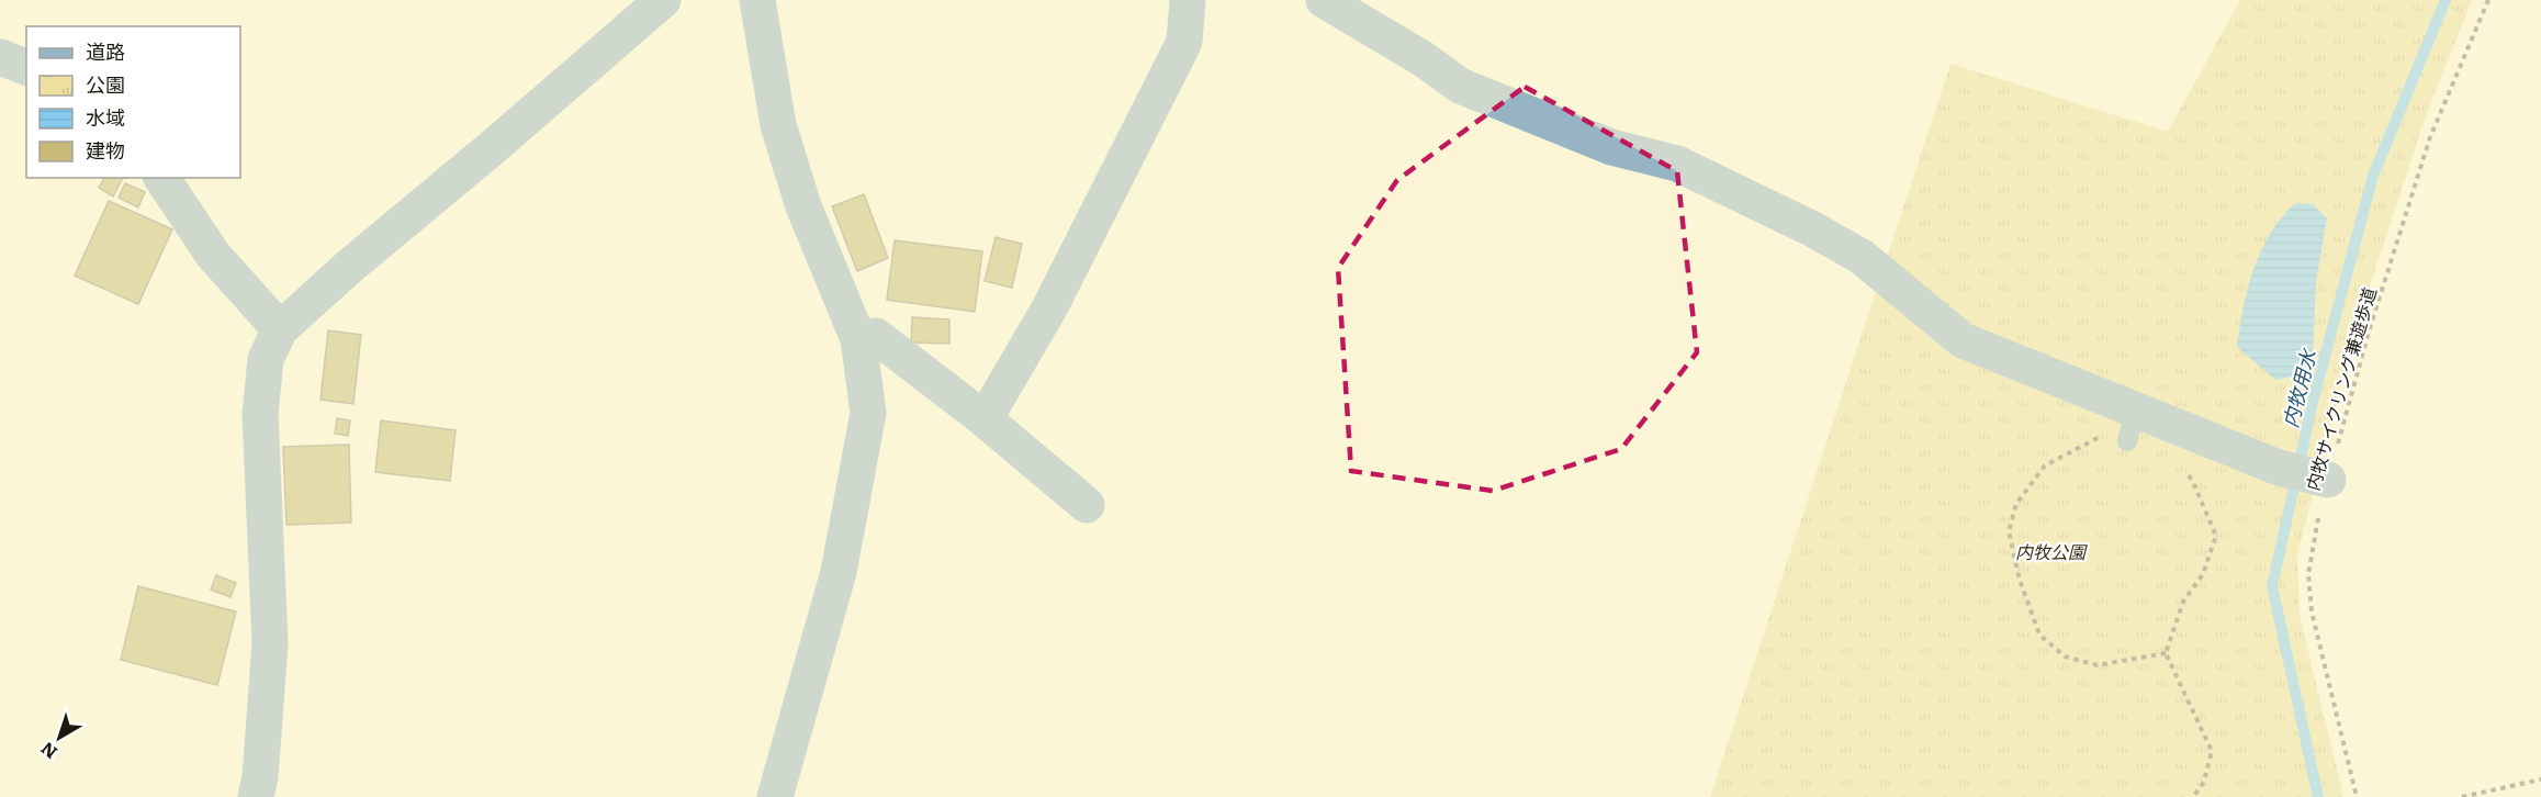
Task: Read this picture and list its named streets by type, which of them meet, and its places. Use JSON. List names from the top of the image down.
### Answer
{
  "streets": {
    "path": ["内牧サイクリング兼遊歩道"]
  },
  "water": ["内牧用水"],
  "parks": ["内牧公園"],
  "legend": [
    "道路",
    "公園",
    "水域",
    "建物"
  ],
  "north": "bottom left"
}
